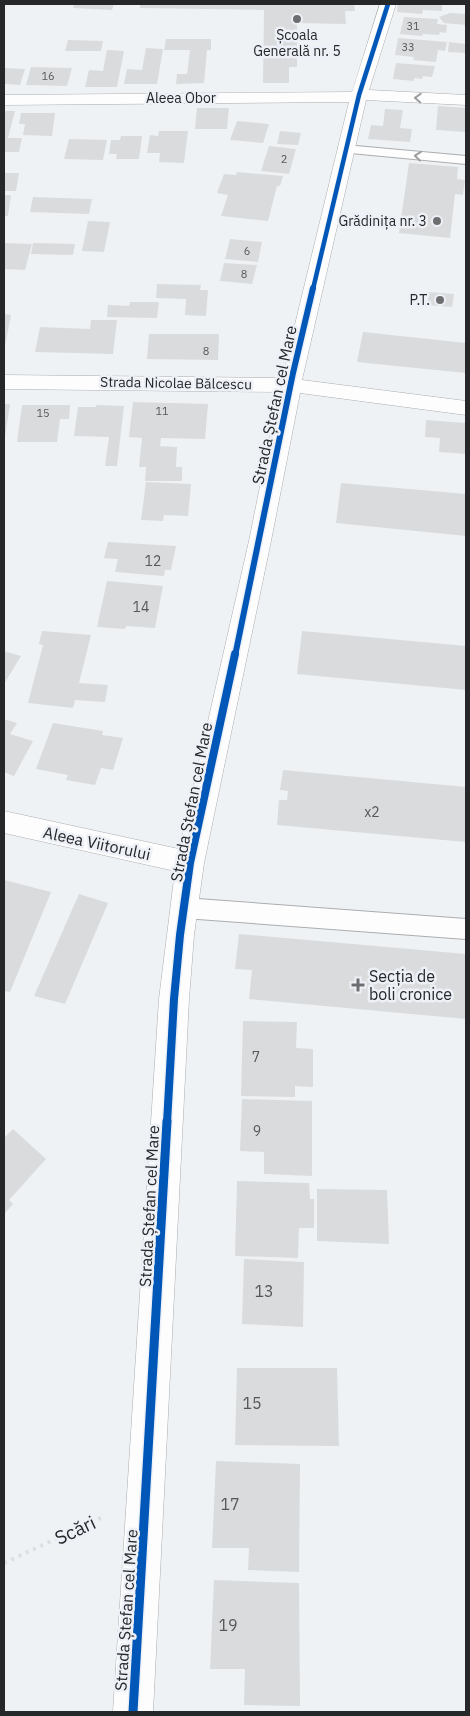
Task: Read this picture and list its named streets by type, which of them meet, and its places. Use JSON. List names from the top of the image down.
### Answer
{
  "streets": {
    "street": [
      "Aleea Obor",
      "Strada Nicolae Bălcescu",
      "Strada Ștefan cel Mare",
      "Aleea Viitorului"
    ],
    "path": ["Scări"]
  },
  "crossings": [
    ["Aleea Obor", "Strada Ștefan cel Mare"],
    ["Strada Nicolae Bălcescu", "Strada Ștefan cel Mare"],
    ["Strada Ștefan cel Mare", "Aleea Viitorului"],
    ["Strada Ștefan cel Mare", "Scări"]
  ],
  "places": {
    "other": ["Școala Generală nr. 5", "Grădinița nr. 3", "P.T."],
    "health": ["Secția de boli cronice"]
  },
  "house_numbers": [
    "31",
    "33",
    "16",
    "2",
    "6",
    "8",
    "8",
    "11",
    "15",
    "12",
    "14",
    "x2",
    "7",
    "9",
    "13",
    "15",
    "17",
    "19"
  ]
}
